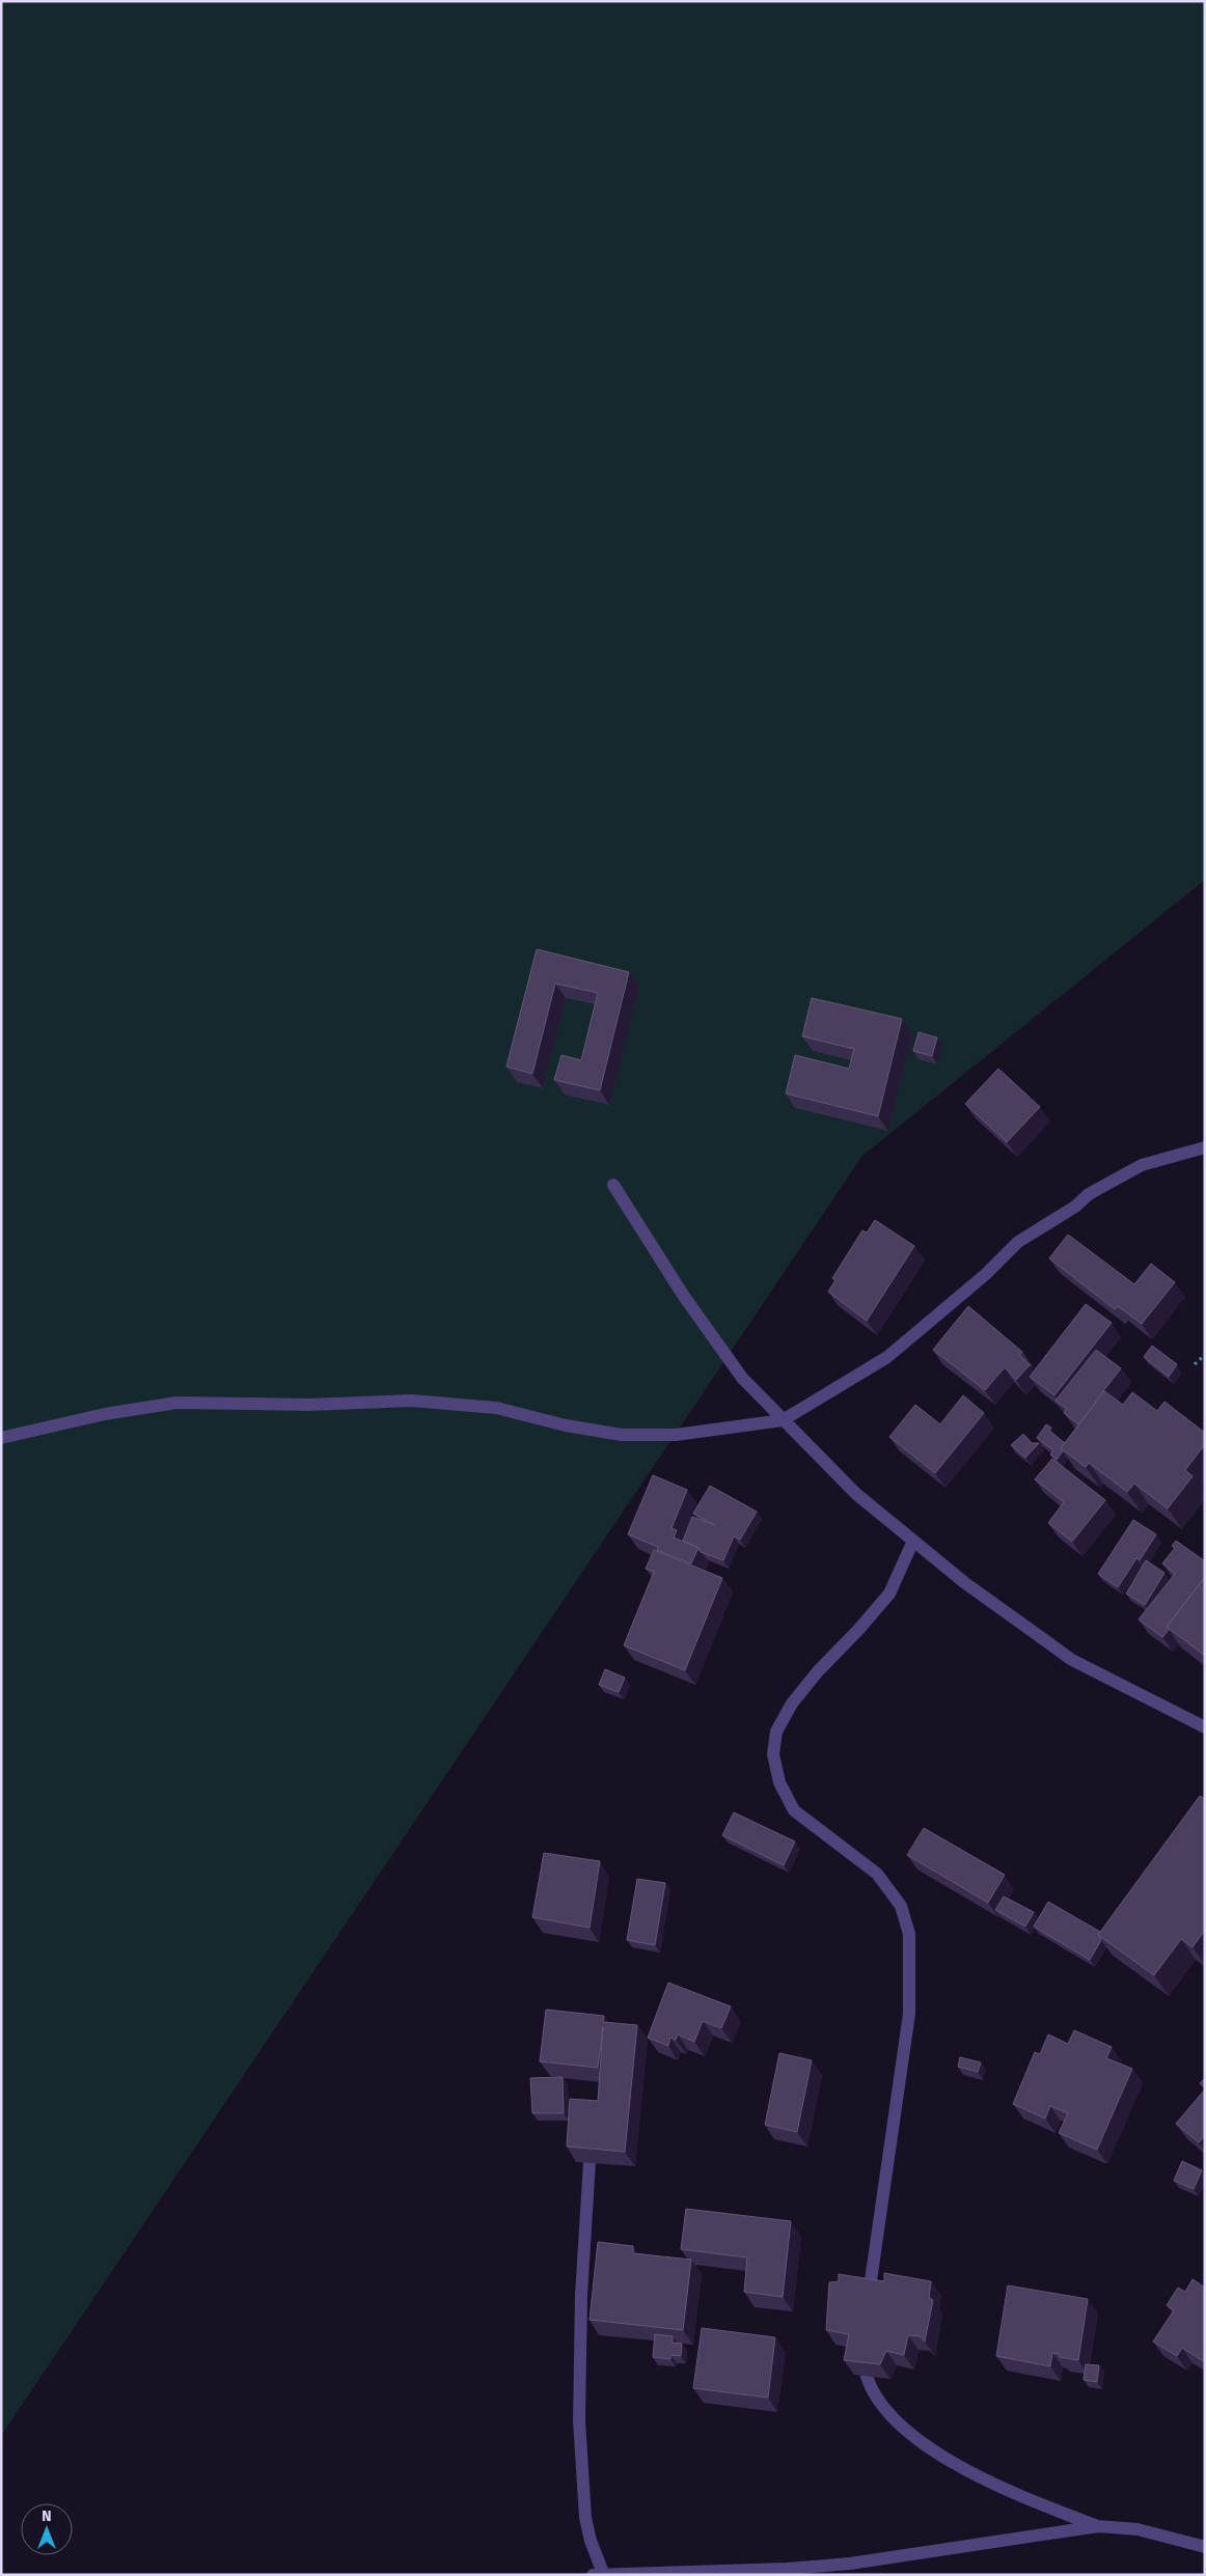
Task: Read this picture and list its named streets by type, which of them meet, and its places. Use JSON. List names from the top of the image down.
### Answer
{
  "north": "top"
}
